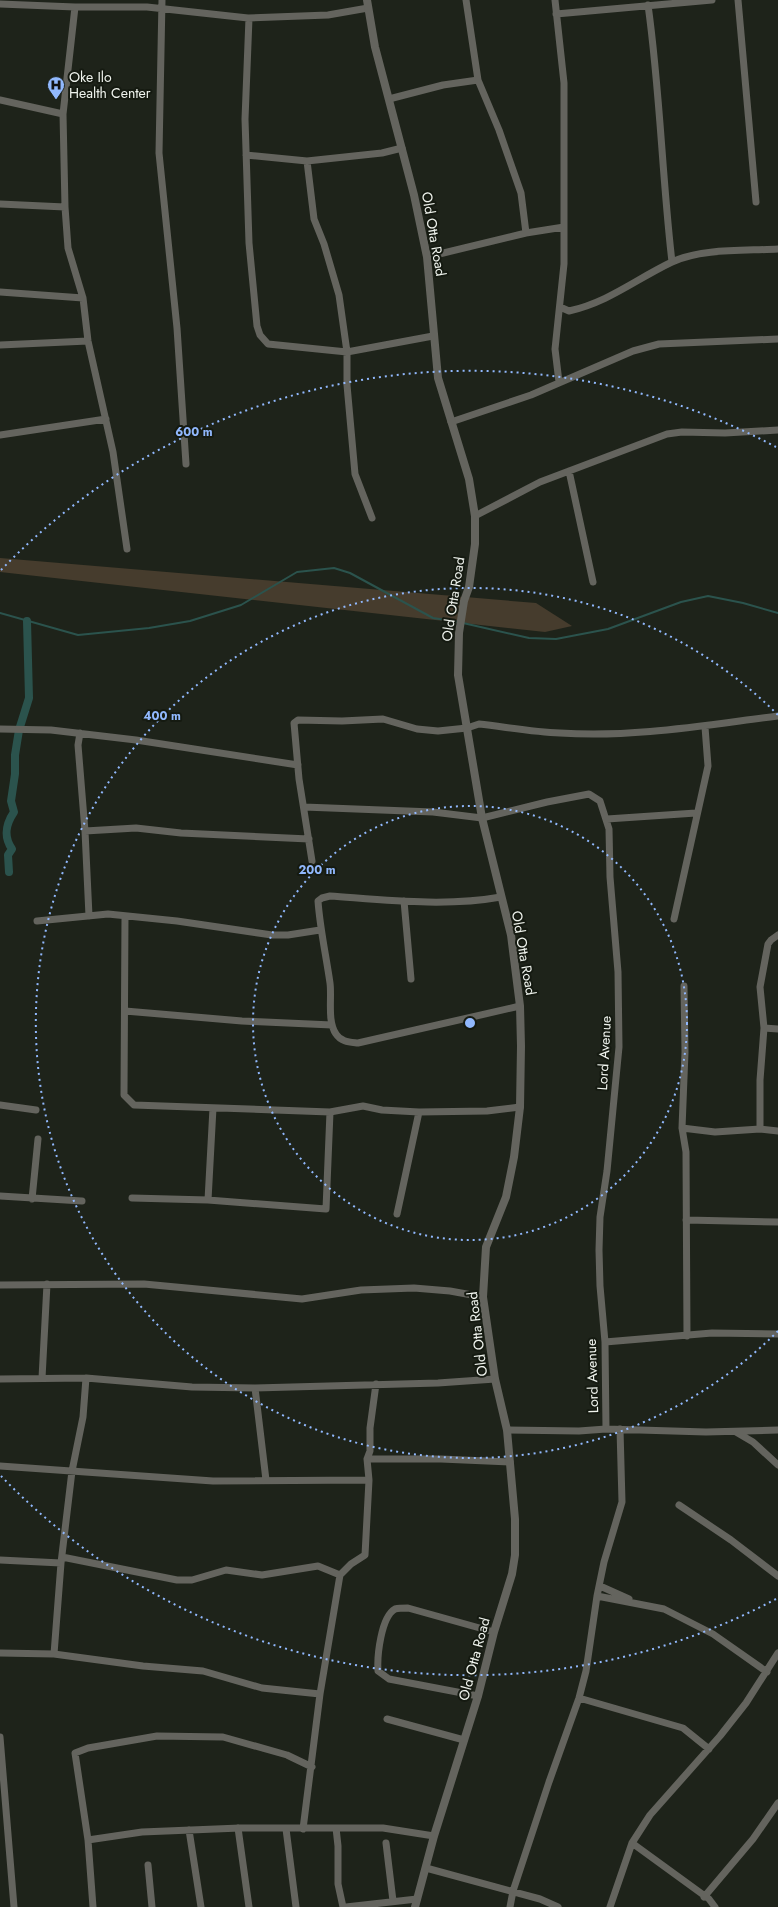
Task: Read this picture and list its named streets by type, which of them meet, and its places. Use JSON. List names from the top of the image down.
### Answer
{
  "streets": {
    "street": ["Old Otta Road", "Lord Avenue"]
  },
  "crossings": [
    ["Old Otta Road", "Lord Avenue"]
  ],
  "places": {
    "hospital": ["Oke Ilo Health Center"]
  },
  "rings": ["600 m", "400 m", "200 m"]
}
